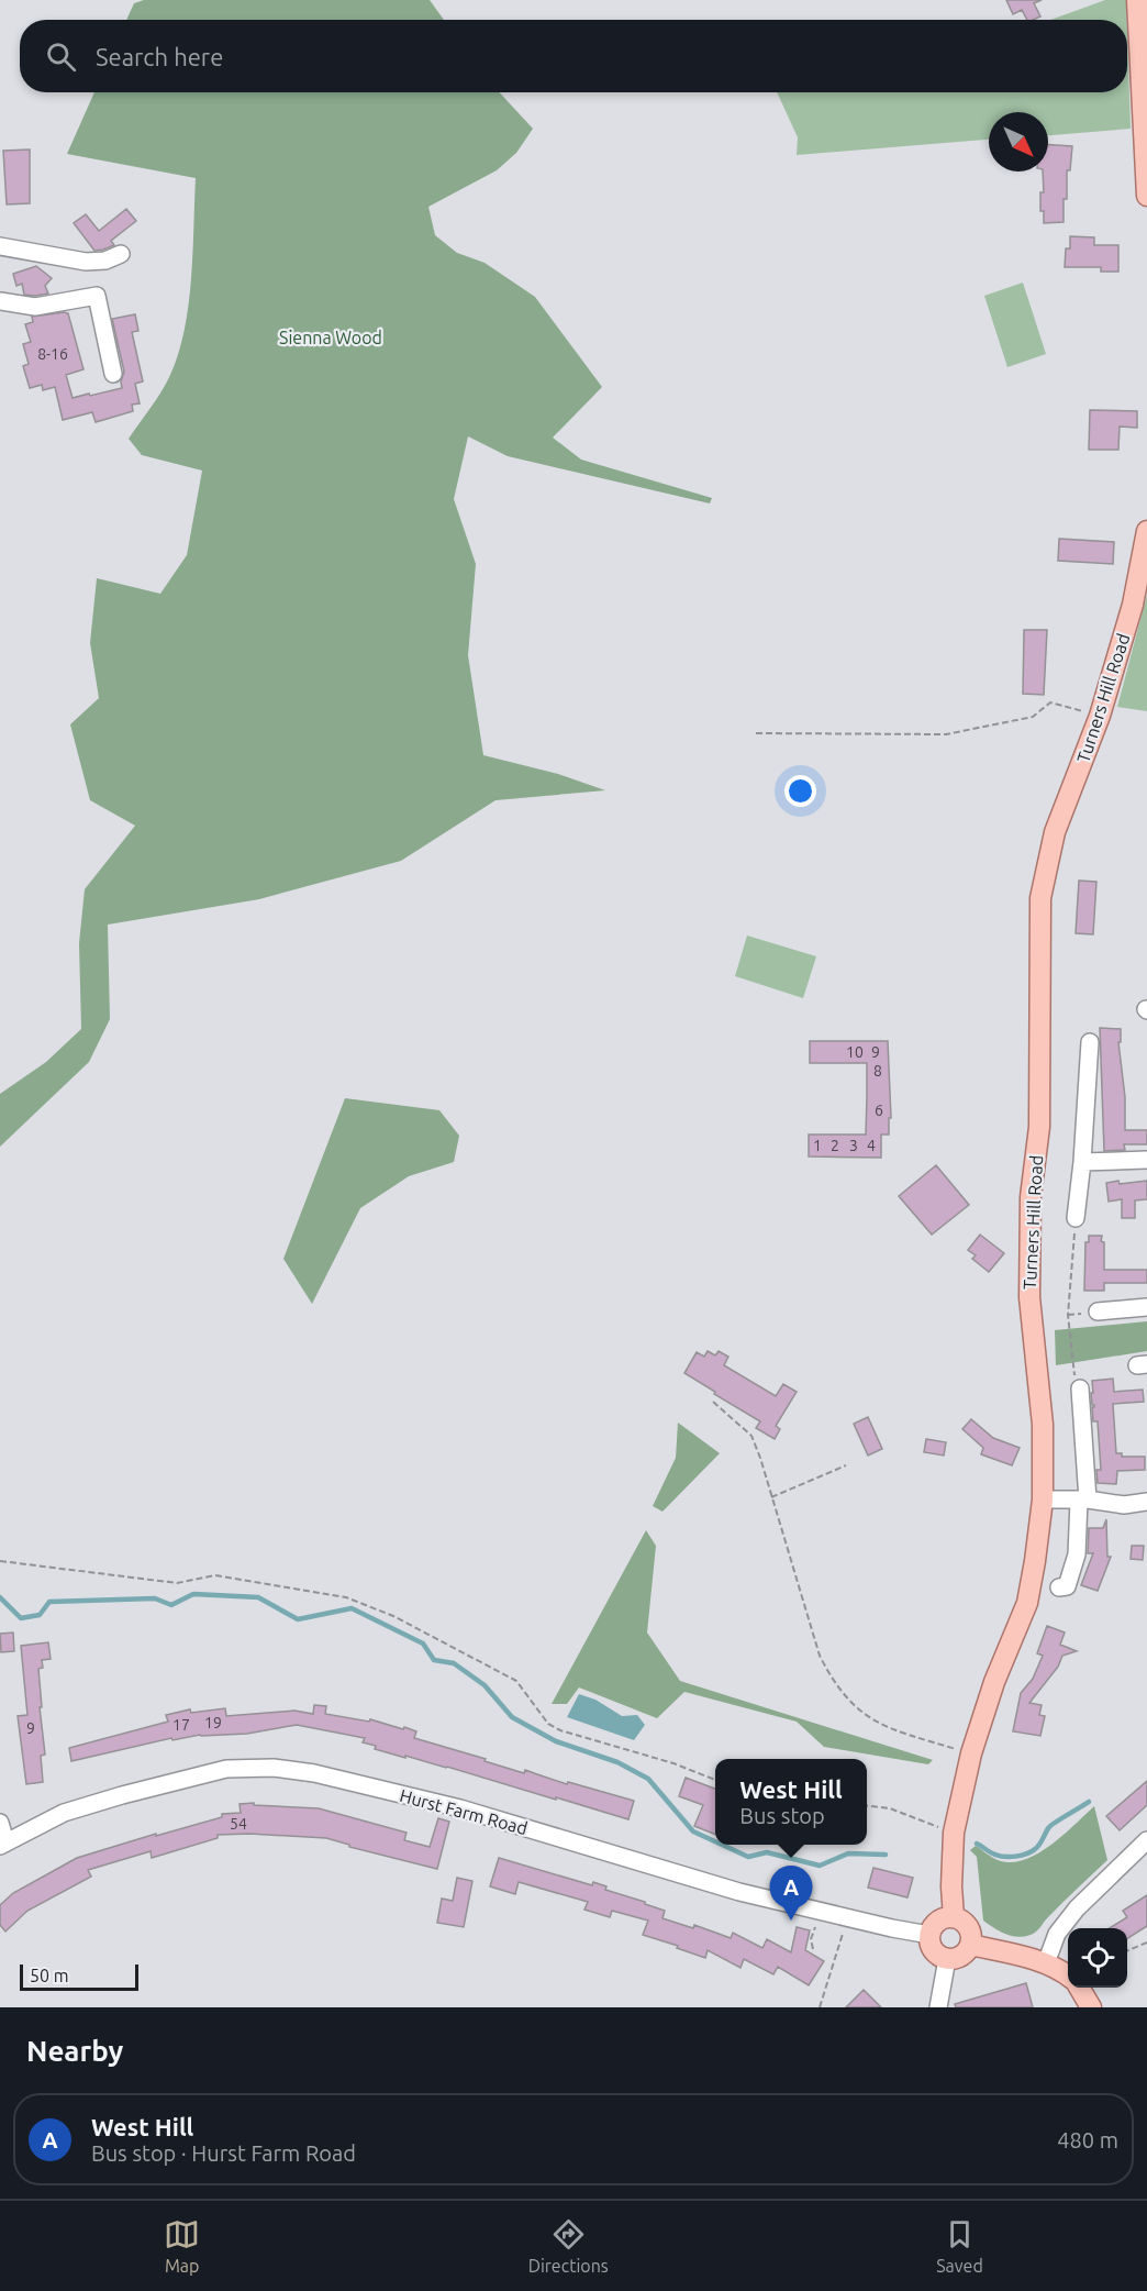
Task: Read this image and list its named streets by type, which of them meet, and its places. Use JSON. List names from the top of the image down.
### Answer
{
  "streets": {
    "main road": ["Turners Hill Road"],
    "street": ["Hurst Farm Road"]
  },
  "crossings": [
    ["Turners Hill Road", "Hurst Farm Road"]
  ],
  "parks": ["Sienna Wood"],
  "house_numbers": [
    "8-16",
    "10",
    "9",
    "8",
    "6",
    "1",
    "2",
    "3",
    "4",
    "19",
    "17",
    "9",
    "54"
  ],
  "scale_bar": "50 m",
  "north": "bottom right",
  "page": {
    "search": "Search here",
    "popup": ["West Hill", "Bus stop"],
    "pins": "A",
    "scale": "50 m",
    "heading": "Nearby",
    "list": [
      {
        "mark": "A",
        "name": "West Hill",
        "note": "Bus stop · Hurst Farm Road",
        "value": "480 m"
      }
    ],
    "nav": ["Map", "Directions", "Saved"]
  }
}
